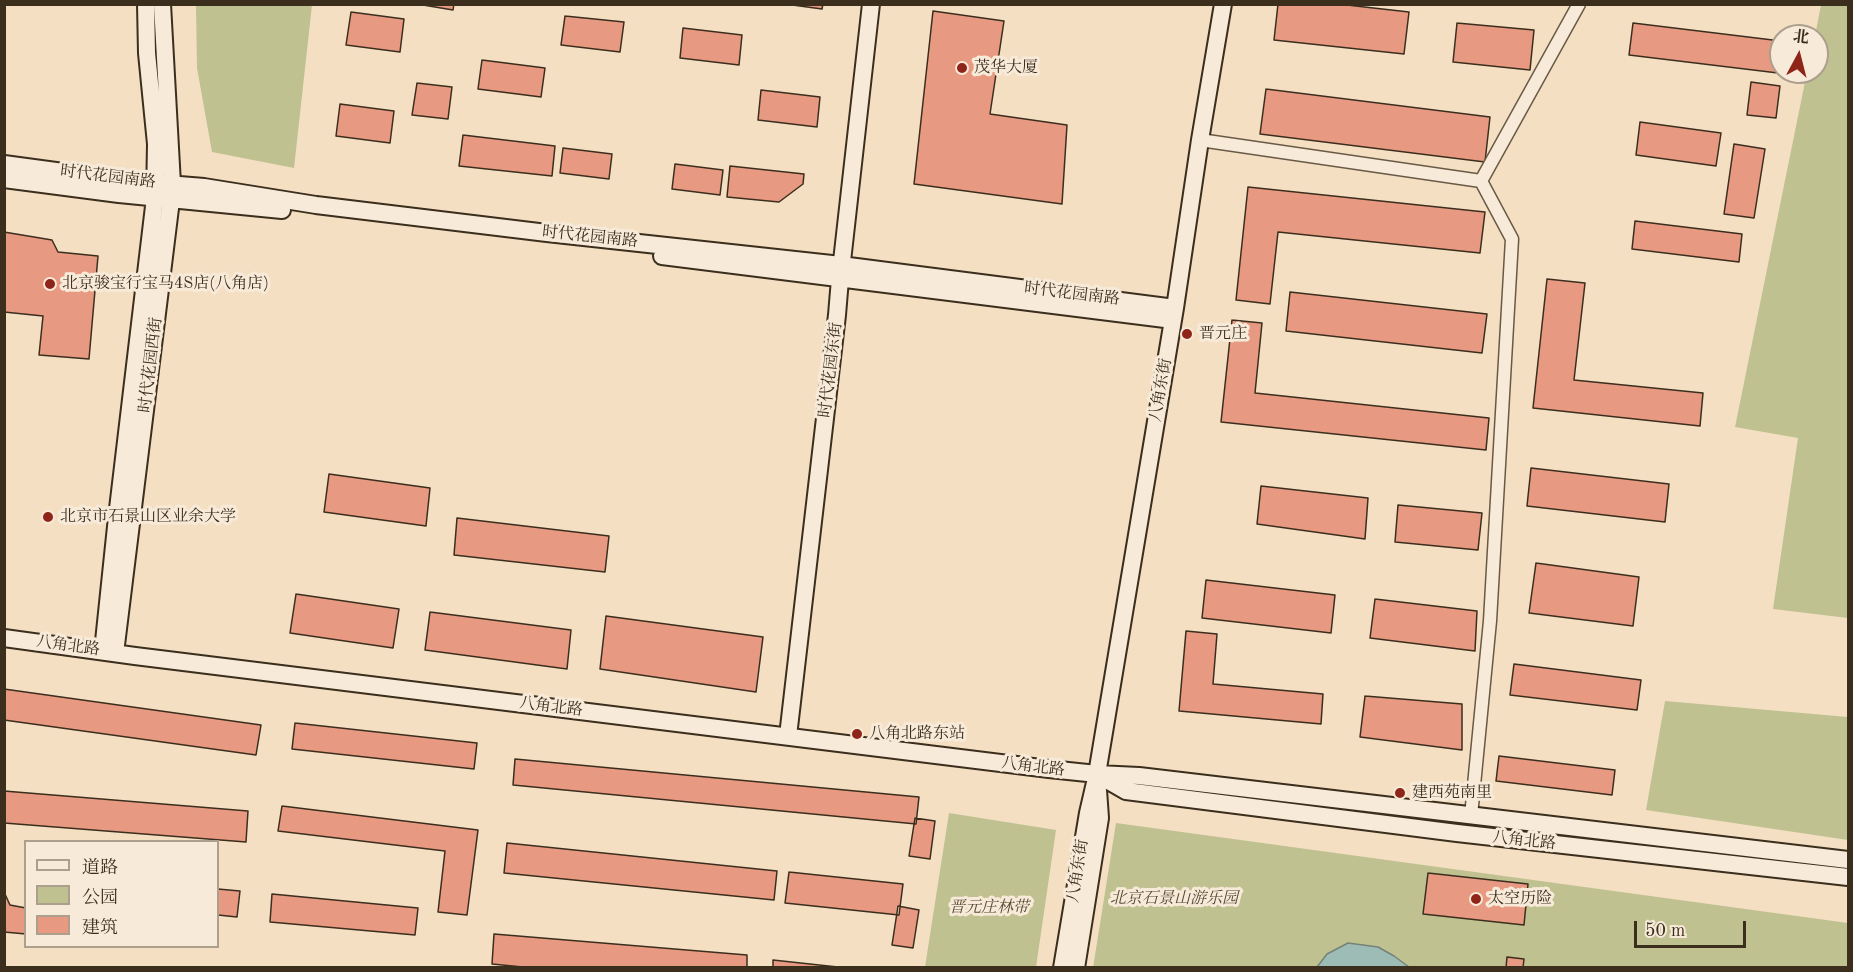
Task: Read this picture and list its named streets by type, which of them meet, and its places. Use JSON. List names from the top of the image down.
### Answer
{
  "streets": {
    "street": [
      "时代花园南路",
      "时代花园西街",
      "时代花园东街",
      "八角东街",
      "八角北路"
    ]
  },
  "crossings": [
    ["时代花园南路", "时代花园西街"],
    ["时代花园南路", "时代花园东街"],
    ["时代花园南路", "八角东街"],
    ["时代花园西街", "八角北路"],
    ["时代花园东街", "八角北路"],
    ["八角东街", "八角北路"]
  ],
  "parks": ["北京石景山游乐园", "晋元庄林带"],
  "places": [
    "茂华大厦",
    "北京骏宝行宝马4S店(八角店)",
    "晋元庄",
    "北京市石景山区业余大学",
    "八角北路东站",
    "建西苑南里",
    "太空历险"
  ],
  "legend": ["道路", "公园", "建筑"],
  "scale_bar": "50 m",
  "north": "top"
}
